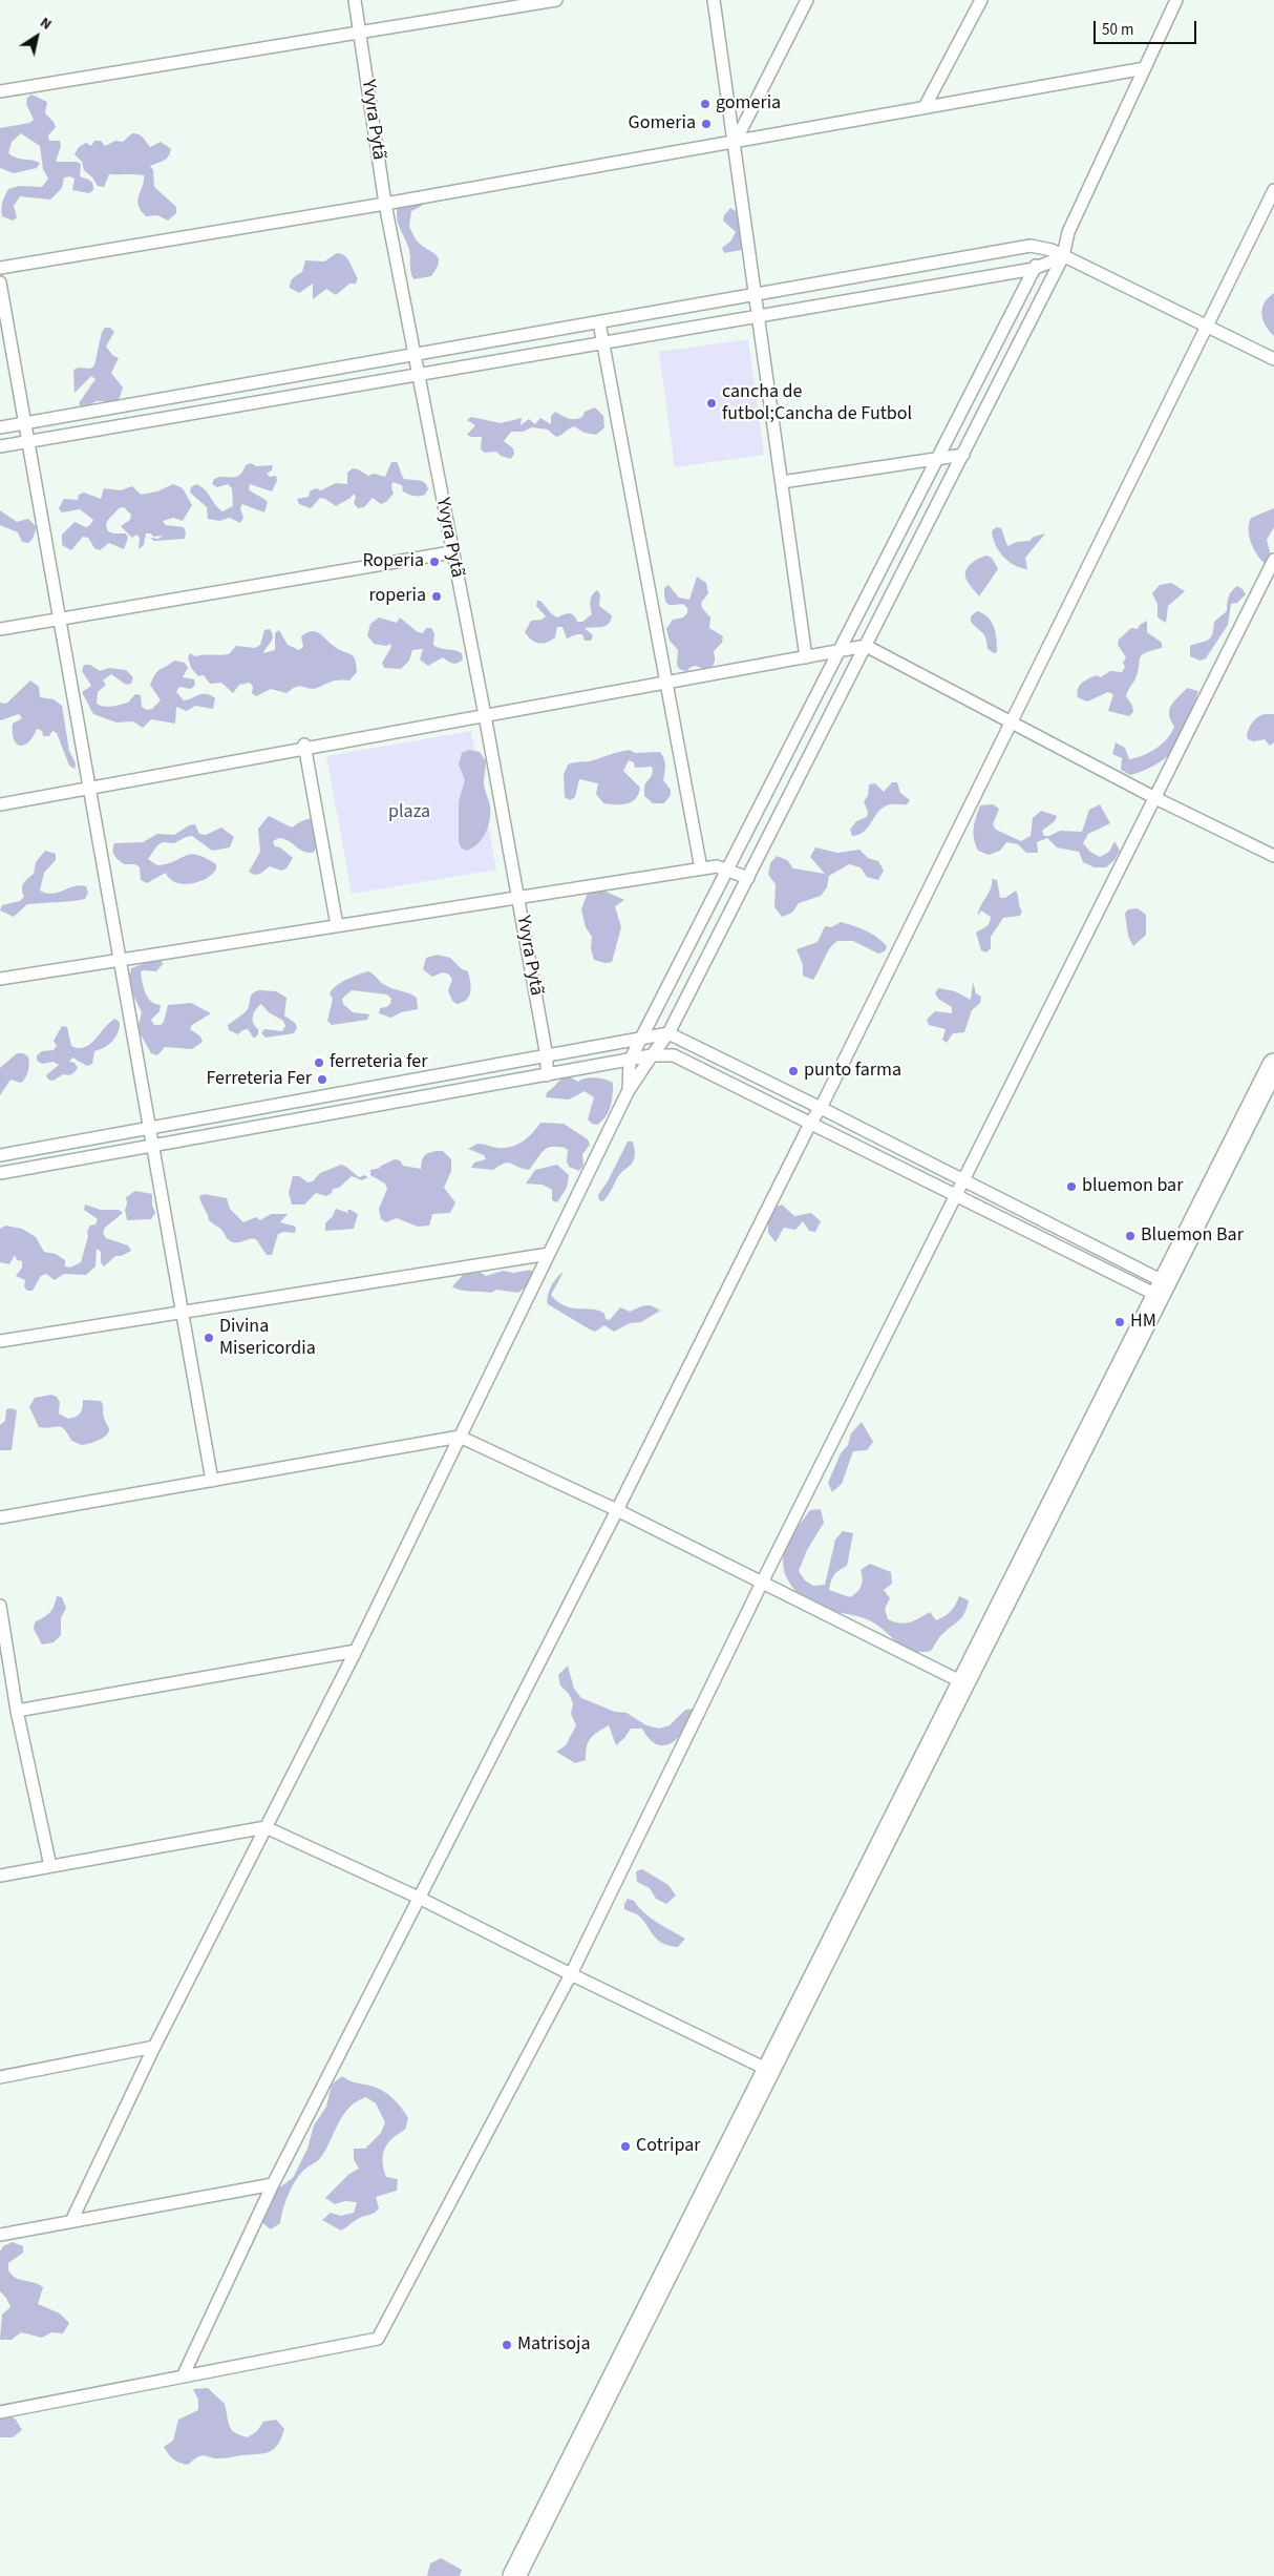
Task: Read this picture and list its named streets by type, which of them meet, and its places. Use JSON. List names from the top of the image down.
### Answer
{
  "streets": {
    "street": ["Yvyra Pytã"]
  },
  "parks": ["plaza"],
  "places": [
    "gomeria",
    "Gomeria",
    "cancha de futbol;Cancha de Futbol",
    "Roperia",
    "roperia",
    "ferreteria fer",
    "punto farma",
    "Ferreteria Fer",
    "bluemon bar",
    "Bluemon Bar",
    "HM",
    "Divina Misericordia",
    "Cotripar",
    "Matrisoja"
  ],
  "scale_bar": "50 m",
  "north": "top right"
}
